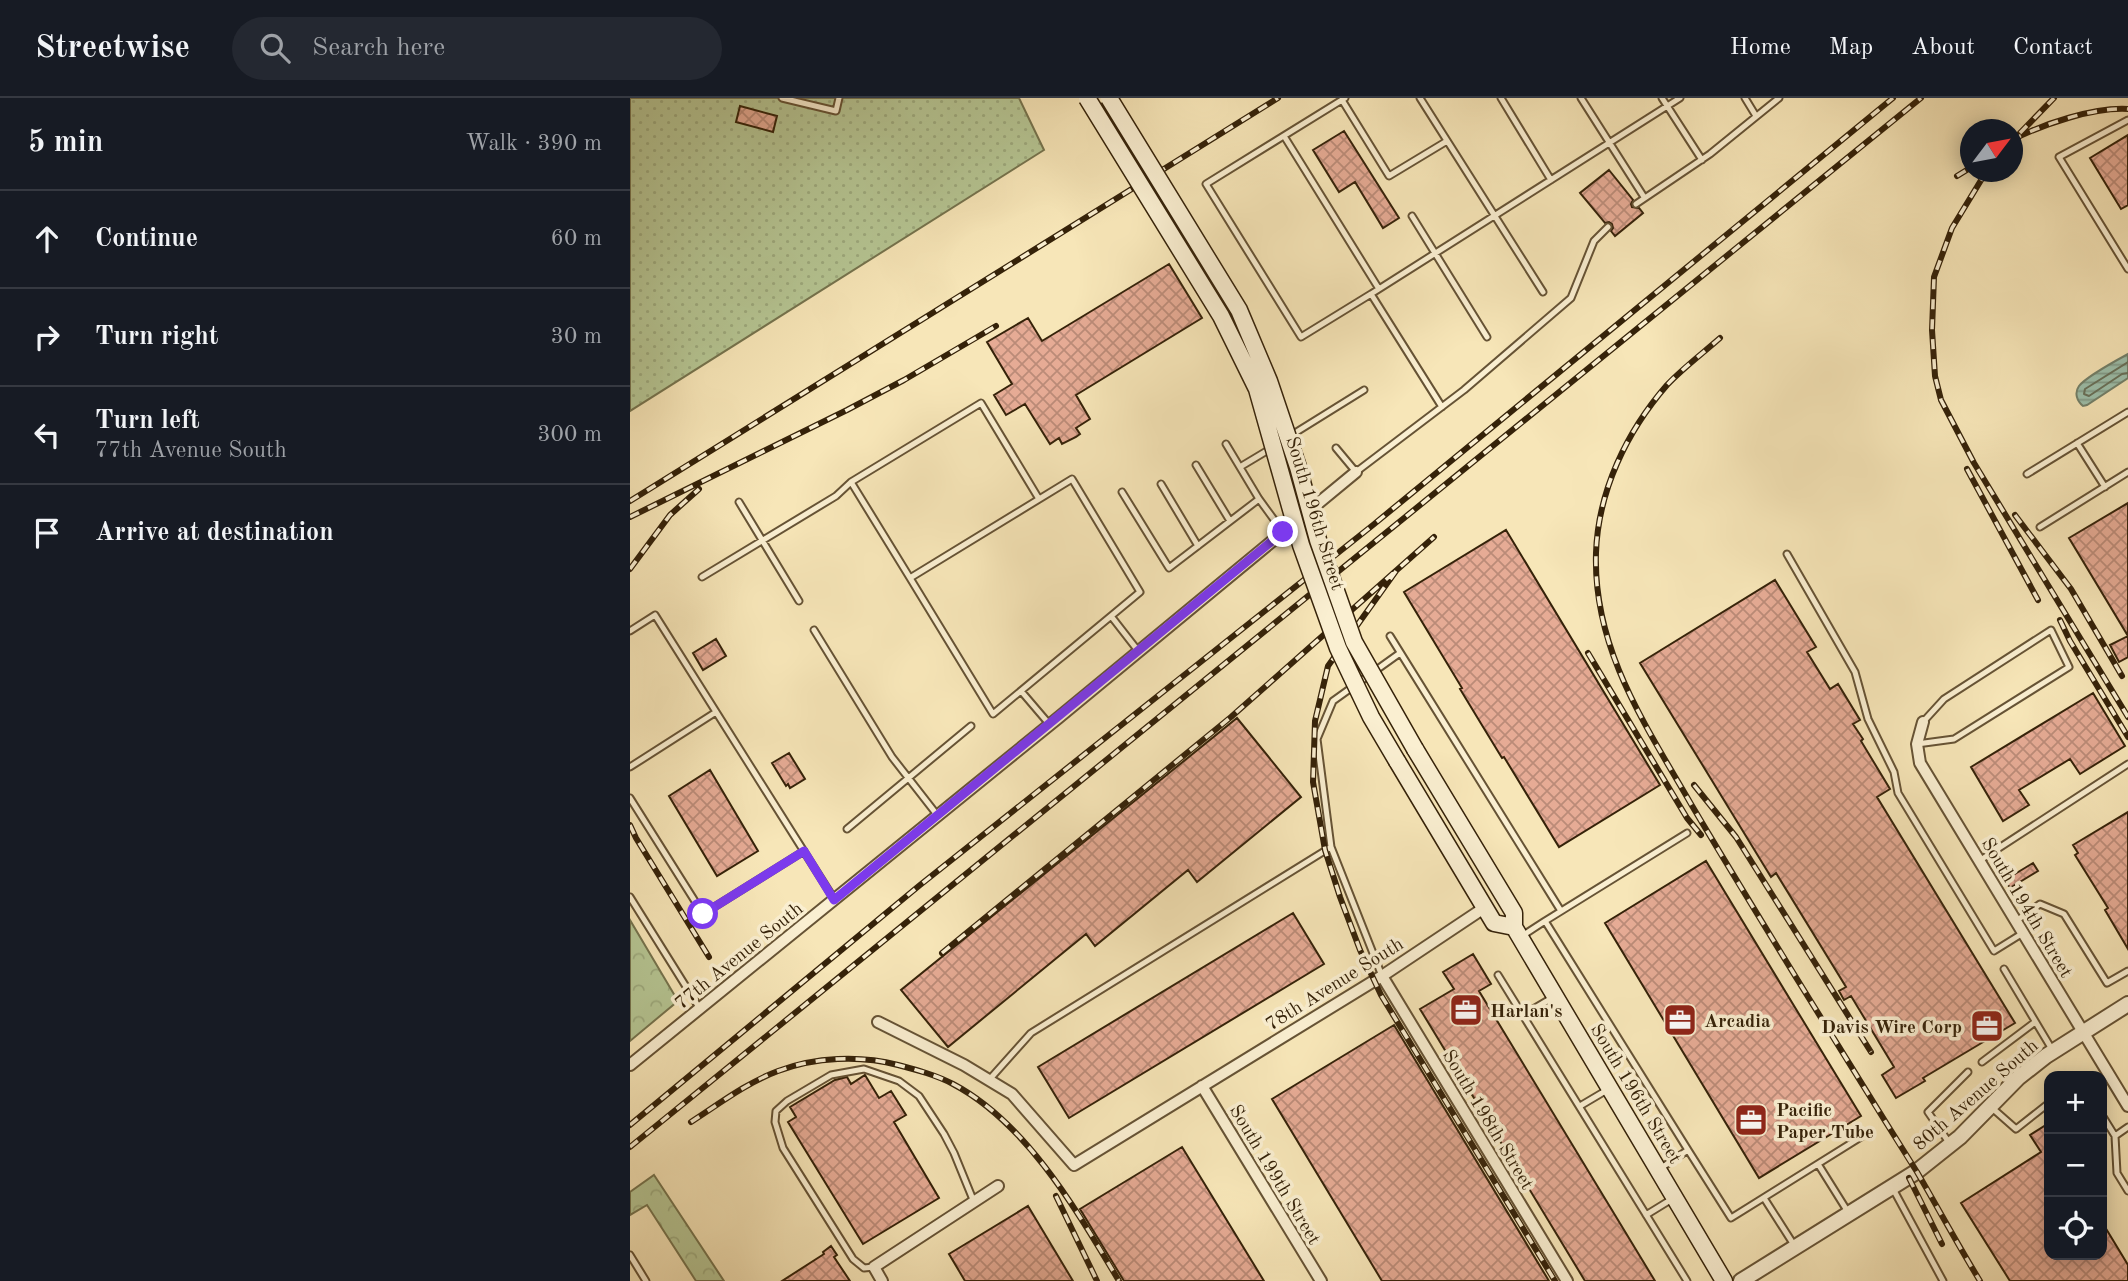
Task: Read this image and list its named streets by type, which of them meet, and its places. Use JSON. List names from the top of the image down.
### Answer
{
  "streets": {
    "main road": ["South 196th Street"],
    "street": [
      "South 194th Street",
      "77th Avenue South",
      "78th Avenue South",
      "80th Avenue South",
      "South 198th Street",
      "South 199th Street"
    ]
  },
  "crossings": [
    ["South 196th Street", "78th Avenue South"],
    ["South 194th Street", "80th Avenue South"],
    ["78th Avenue South", "South 198th Street"],
    ["78th Avenue South", "South 199th Street"]
  ],
  "places": {
    "office": [
      "Harlan's",
      "Arcadia",
      "Davis Wire Corp",
      "Pacific Paper Tube"
    ]
  },
  "north": "top right",
  "page": {
    "header": "Streetwise",
    "search": "Search here",
    "nav": [
      "Home",
      "Map",
      "About",
      "Contact"
    ],
    "heading": ["5 min", "Walk · 390 m"],
    "list": [
      ["Continue", "60 m"],
      ["Turn right", "30 m"],
      ["Turn left", "77th Avenue South", "300 m"],
      "Arrive at destination"
    ],
    "map_buttons": ["+", "−"]
  }
}
